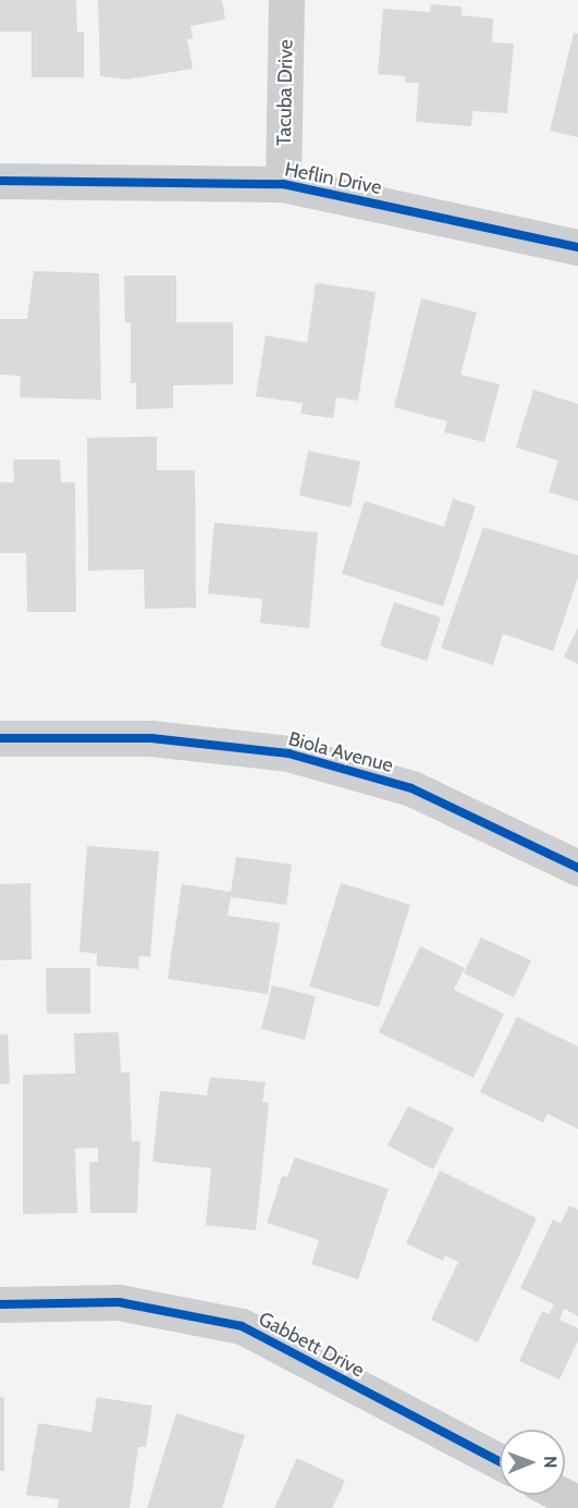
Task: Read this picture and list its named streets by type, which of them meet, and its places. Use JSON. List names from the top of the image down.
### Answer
{
  "streets": {
    "street": [
      "Tacuba Drive",
      "Heflin Drive",
      "Biola Avenue",
      "Gabbett Drive"
    ]
  },
  "crossings": [
    ["Tacuba Drive", "Heflin Drive"]
  ],
  "north": "right"
}
